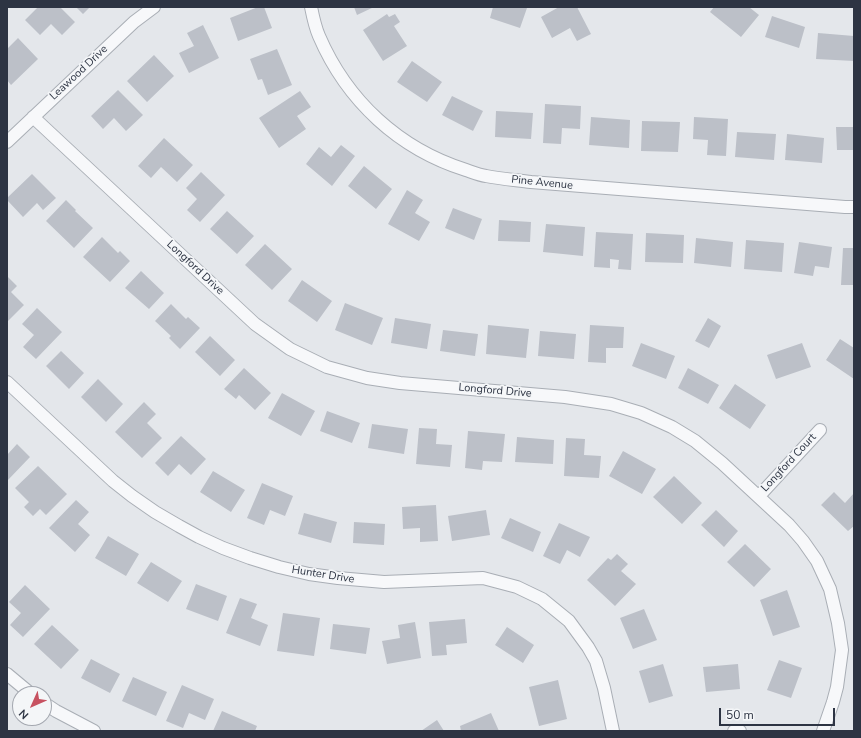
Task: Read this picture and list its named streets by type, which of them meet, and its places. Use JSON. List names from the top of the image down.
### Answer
{
  "streets": {
    "street": [
      "Leawood Drive",
      "Pine Avenue",
      "Longford Drive",
      "Longford Court",
      "Hunter Drive"
    ]
  },
  "crossings": [
    ["Leawood Drive", "Longford Drive"],
    ["Longford Drive", "Longford Court"]
  ],
  "scale_bar": "50 m",
  "north": "bottom left"
}
